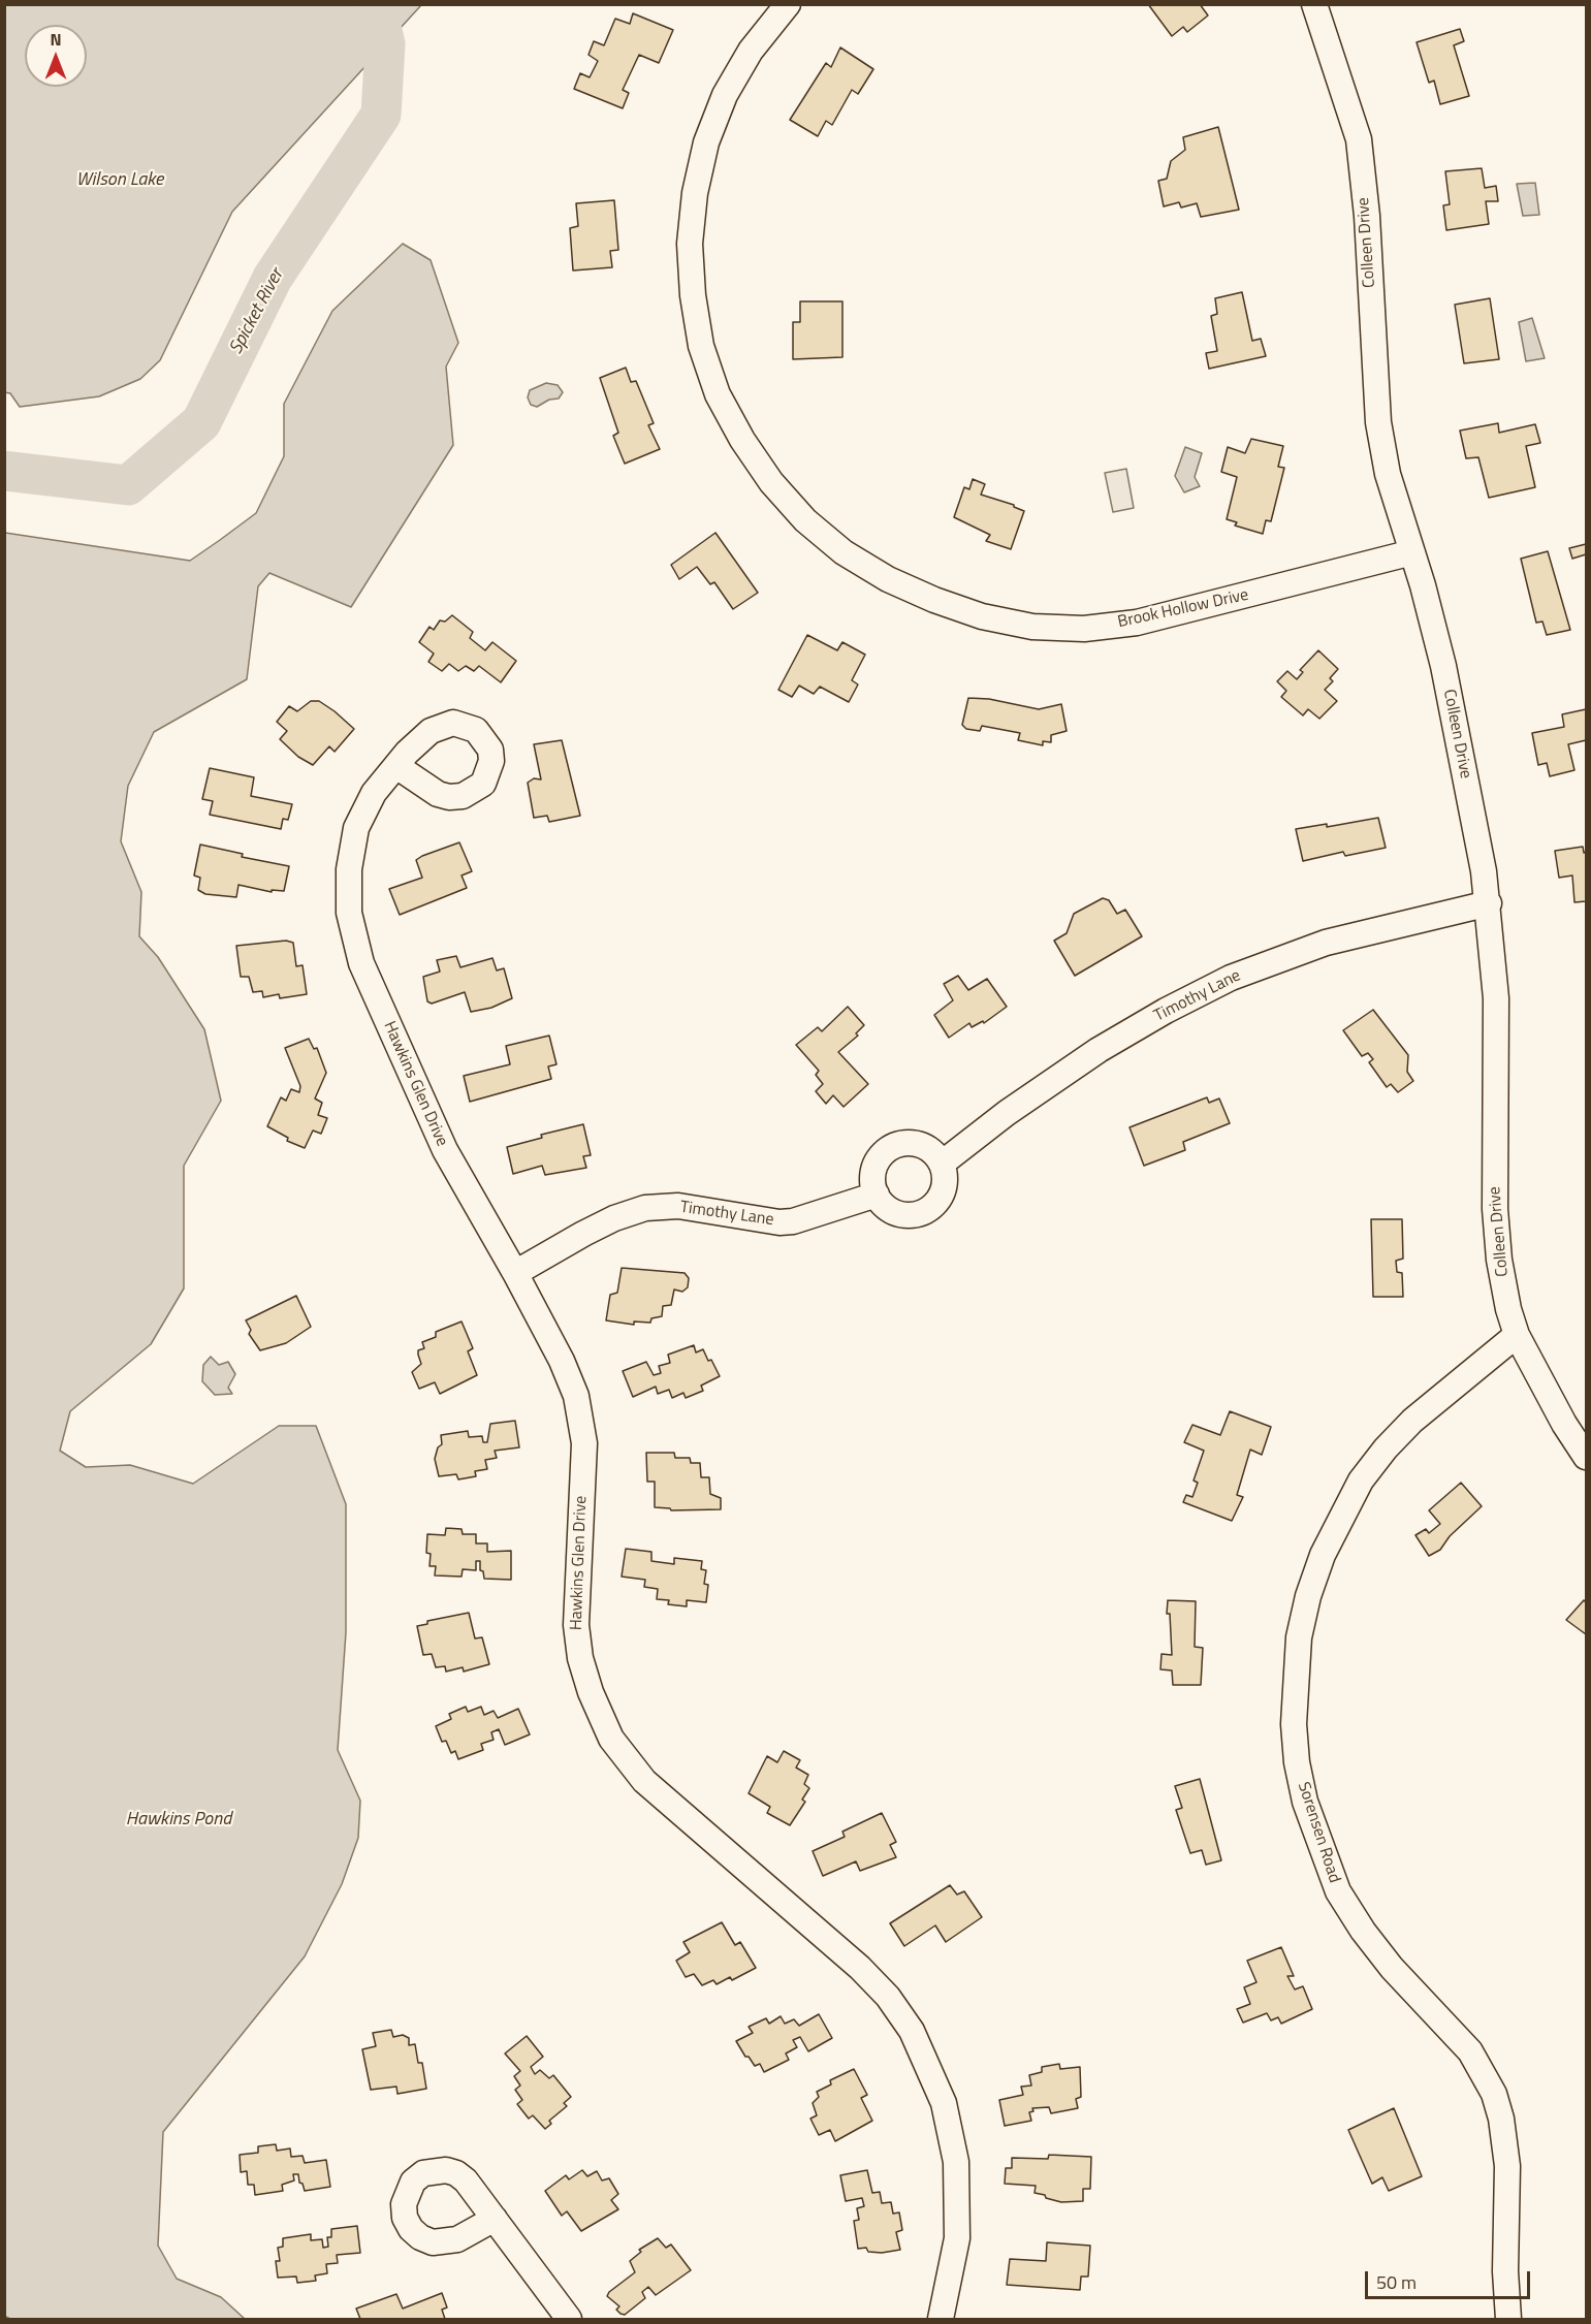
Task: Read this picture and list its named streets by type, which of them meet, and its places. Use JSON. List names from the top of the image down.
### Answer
{
  "streets": {
    "street": [
      "Colleen Drive",
      "Brook Hollow Drive",
      "Timothy Lane",
      "Hawkins Glen Drive",
      "Sorensen Road"
    ]
  },
  "crossings": [
    ["Colleen Drive", "Brook Hollow Drive"],
    ["Colleen Drive", "Timothy Lane"],
    ["Colleen Drive", "Sorensen Road"],
    ["Timothy Lane", "Hawkins Glen Drive"]
  ],
  "water": ["Wilson Lake", "Spicket River", "Hawkins Pond"],
  "scale_bar": "50 m",
  "north": "top"
}
